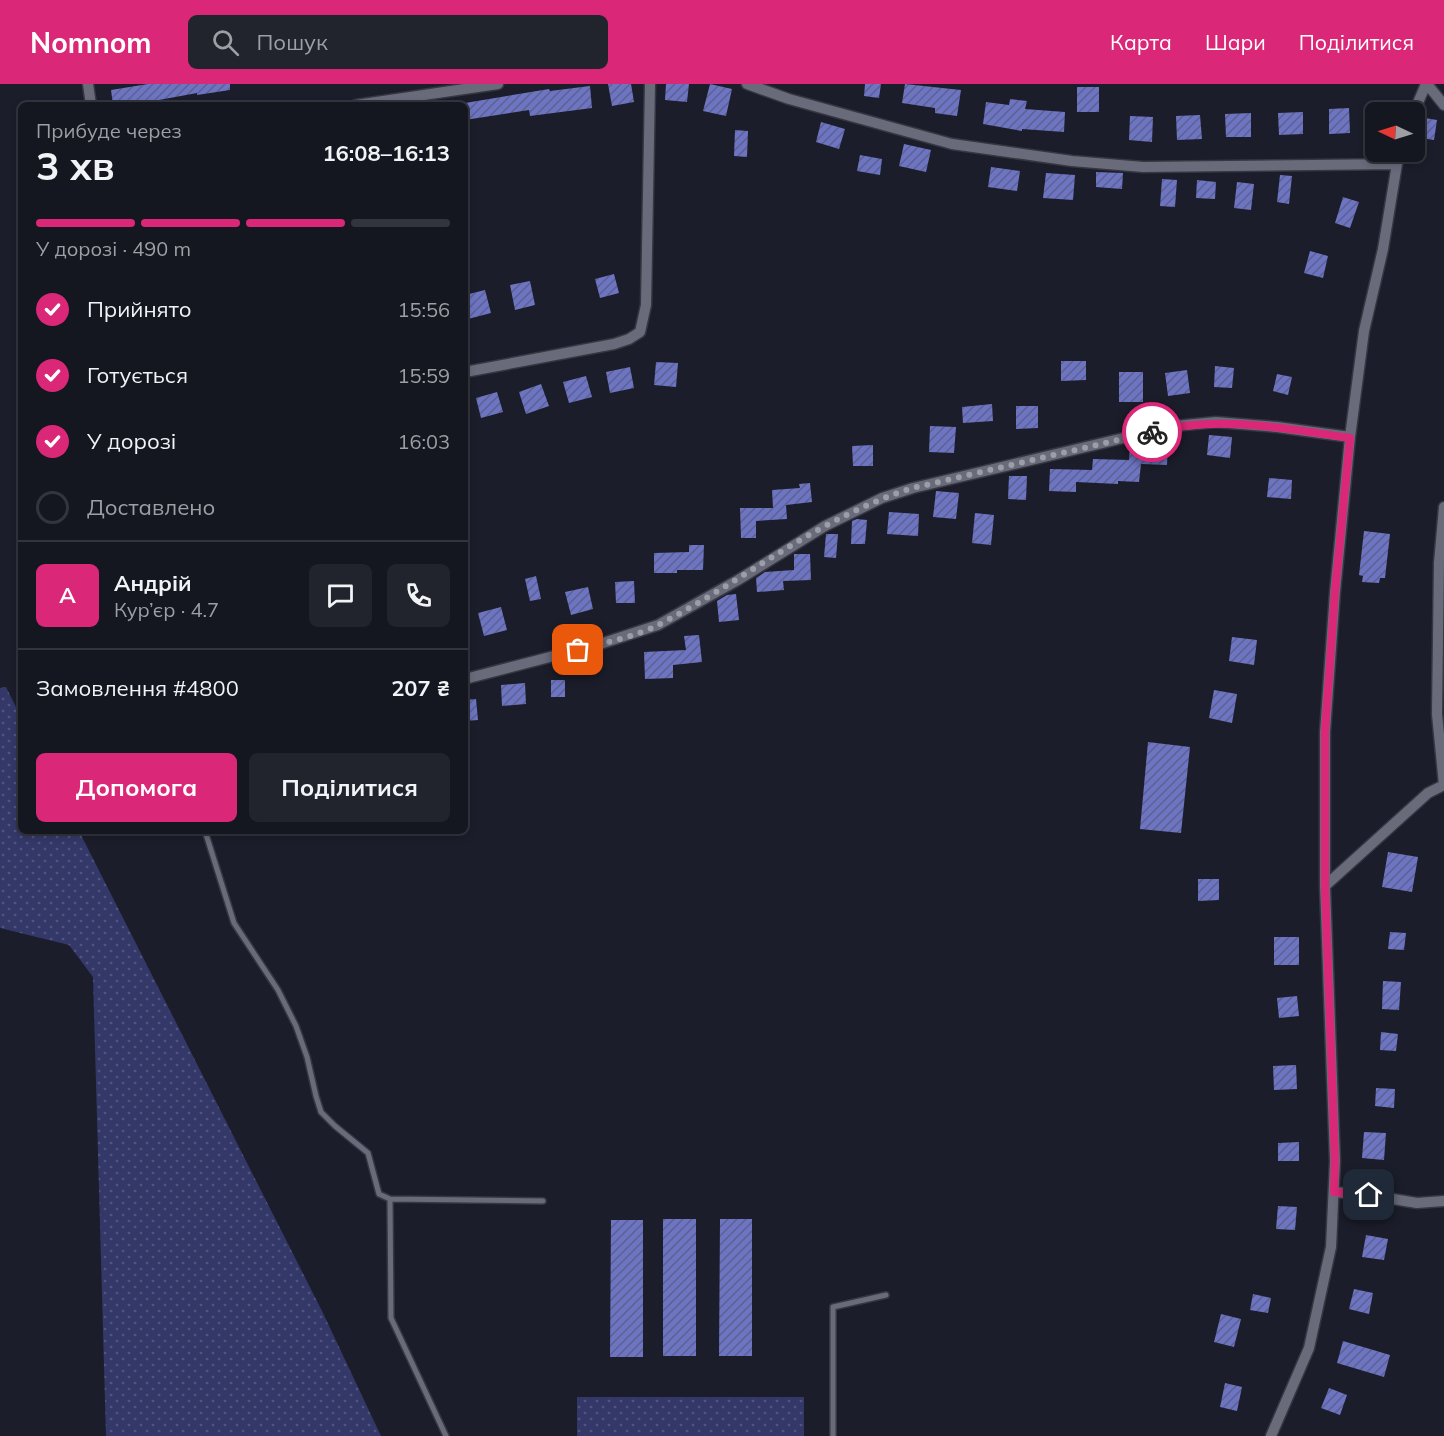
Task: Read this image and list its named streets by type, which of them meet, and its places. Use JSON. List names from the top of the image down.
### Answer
{
  "north": "left",
  "page": {
    "header": "Nomnom",
    "search": "Пошук",
    "nav": ["Карта", "Шари", "Поділитися"],
    "heading": ["3 хв", "Прибуде через", "16:08–16:13"],
    "panel": [
      "Андрій",
      "Кур’єр · 4.7",
      "Замовлення #4800",
      "207 ₴"
    ],
    "bar": "У дорозі · 490 m",
    "list": [
      ["Прийнято", "15:56"],
      ["Готується", "15:59"],
      ["У дорозі", "16:03"],
      "Доставлено"
    ],
    "round": "А",
    "buttons": ["Допомога", "Поділитися"]
  }
}
